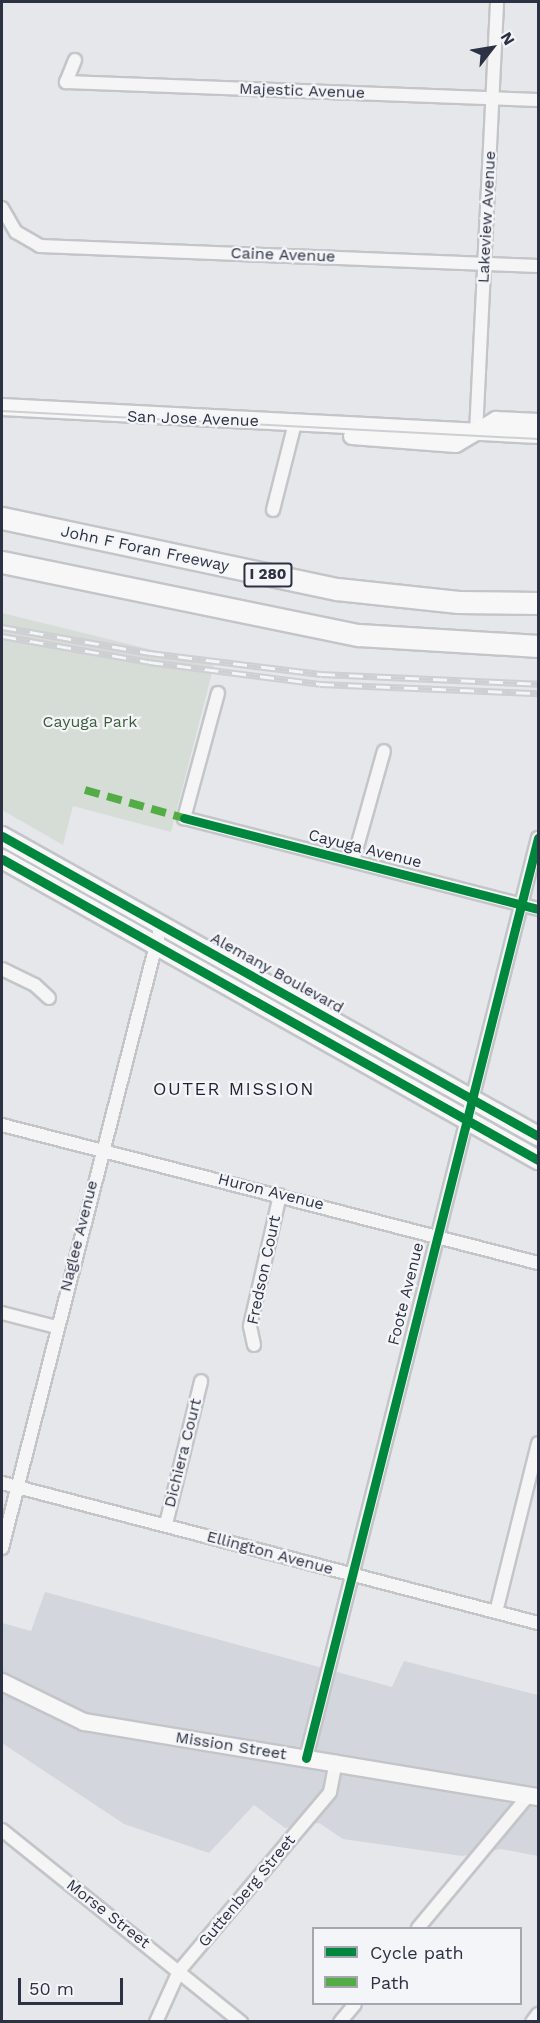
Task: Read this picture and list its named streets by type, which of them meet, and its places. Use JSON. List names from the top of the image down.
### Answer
{
  "streets": {
    "highway": ["John F Foran Freeway", "I 280"],
    "main road": ["San Jose Avenue", "Alemany Boulevard", "Mission Street"],
    "street": [
      "Majestic Avenue",
      "Lakeview Avenue",
      "Caine Avenue",
      "Cayuga Avenue",
      "Huron Avenue",
      "Naglee Avenue",
      "Fredson Court",
      "Foote Avenue",
      "Dichiera Court",
      "Ellington Avenue",
      "Guttenberg Street",
      "Morse Street"
    ]
  },
  "crossings": [
    ["Majestic Avenue", "Lakeview Avenue"],
    ["Lakeview Avenue", "Caine Avenue"],
    ["Lakeview Avenue", "San Jose Avenue"],
    ["Cayuga Avenue", "Foote Avenue"],
    ["Alemany Boulevard", "Naglee Avenue"],
    ["Alemany Boulevard", "Foote Avenue"],
    ["Huron Avenue", "Naglee Avenue"],
    ["Huron Avenue", "Fredson Court"],
    ["Huron Avenue", "Foote Avenue"],
    ["Naglee Avenue", "Ellington Avenue"],
    ["Foote Avenue", "Ellington Avenue"],
    ["Foote Avenue", "Mission Street"],
    ["Dichiera Court", "Ellington Avenue"],
    ["Mission Street", "Guttenberg Street"],
    ["Guttenberg Street", "Morse Street"]
  ],
  "districts": ["OUTER MISSION"],
  "parks": ["Cayuga Park"],
  "legend": ["Cycle path", "Path"],
  "scale_bar": "50 m",
  "north": "top right"
}
